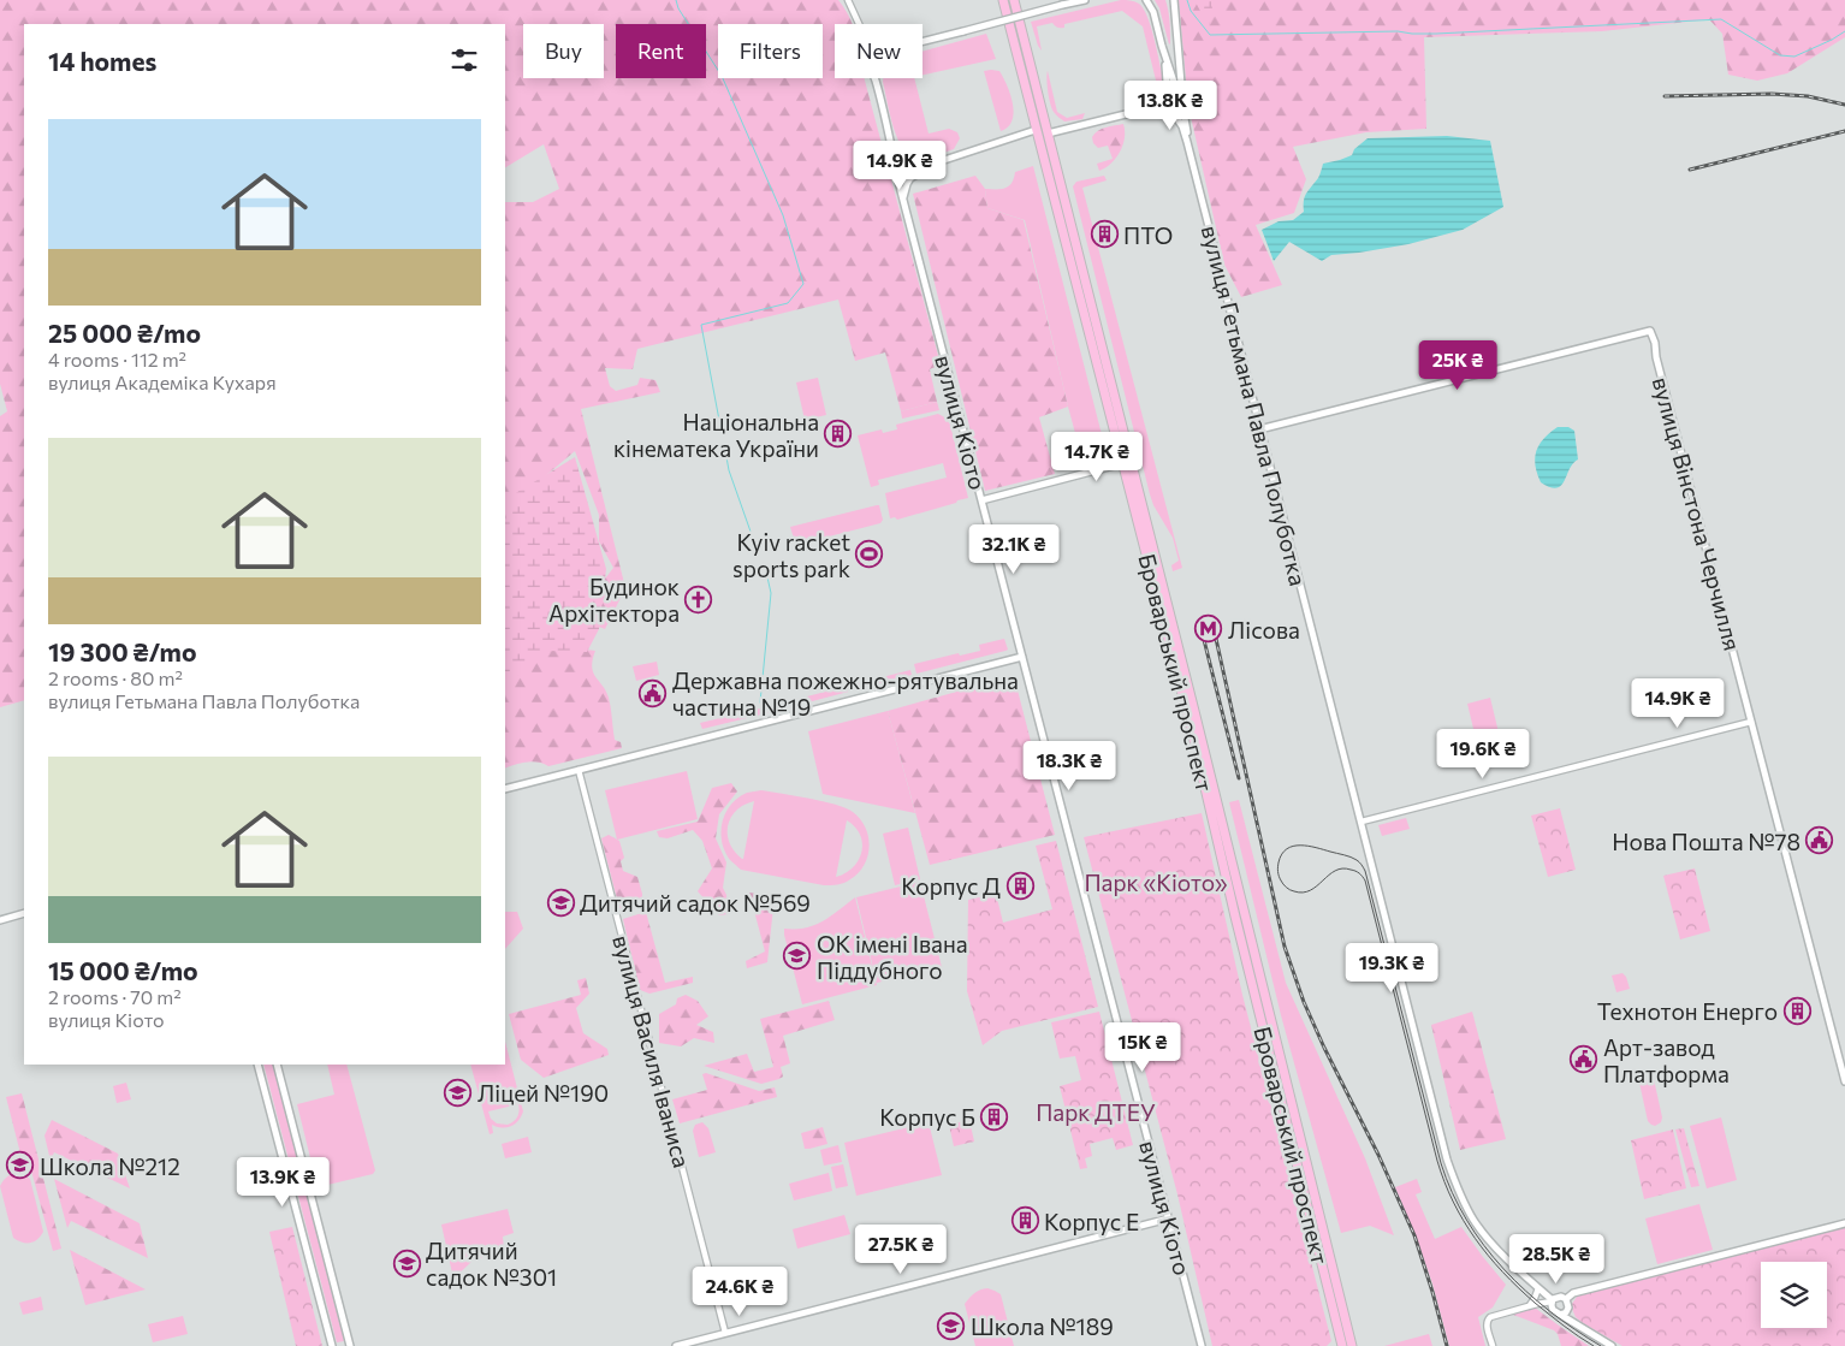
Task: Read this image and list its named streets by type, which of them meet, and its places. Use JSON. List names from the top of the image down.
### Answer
{
  "streets": {
    "highway": ["Броварський проспект"],
    "street": [
      "вулиця Гетьмана Павла Полуботка",
      "вулиця Кіото",
      "вулиця Вінстона Черчилля",
      "вулиця Василя Іваниса"
    ]
  },
  "crossings": [
    ["вулиця Гетьмана Павла Полуботка", "вулиця Вінстона Черчилля"]
  ],
  "parks": ["Парк «Кіото»", "Парк ДТЕУ"],
  "places": {
    "building": [
      "ПТО",
      "Національна кінематека України",
      "Корпус Д",
      "Технотон Енерго",
      "Корпус Б",
      "Корпус Е"
    ],
    "sports": ["Kyiv racket sports park"],
    "church": ["Будинок Архітектора"],
    "metro station": ["Лісова"],
    "public building": ["Державна пожежно-рятувальна частина №19", "Нова Пошта №78", "Арт-завод Платформа"],
    "school or university": [
      "Дитячий садок №569",
      "ОК імені Івана Піддубного",
      "Ліцей №190",
      "Школа №212",
      "Дитячий садок №301",
      "Школа №189"
    ]
  },
  "page": {
    "chip": [
      "Buy",
      "Rent",
      "Filters",
      "New"
    ],
    "heading": "14 homes",
    "price": [
      "13.8K ₴",
      "14.9K ₴",
      "25K ₴",
      "14.7K ₴",
      "32.1K ₴",
      "14.9K ₴",
      "19.6K ₴",
      "18.3K ₴",
      "19.3K ₴",
      "15K ₴",
      "13.9K ₴",
      "27.5K ₴",
      "28.5K ₴",
      "24.6K ₴"
    ],
    "list": [
      {
        "name": "25 000 ₴/mo",
        "note": "4 rooms · 112 m² · вулиця Академіка Кухаря"
      },
      {
        "name": "19 300 ₴/mo",
        "note": "2 rooms · 80 m² · вулиця Гетьмана Павла Полуботка"
      },
      {
        "name": "15 000 ₴/mo",
        "note": "2 rooms · 70 m² · вулиця Кіото"
      }
    ]
  }
}
